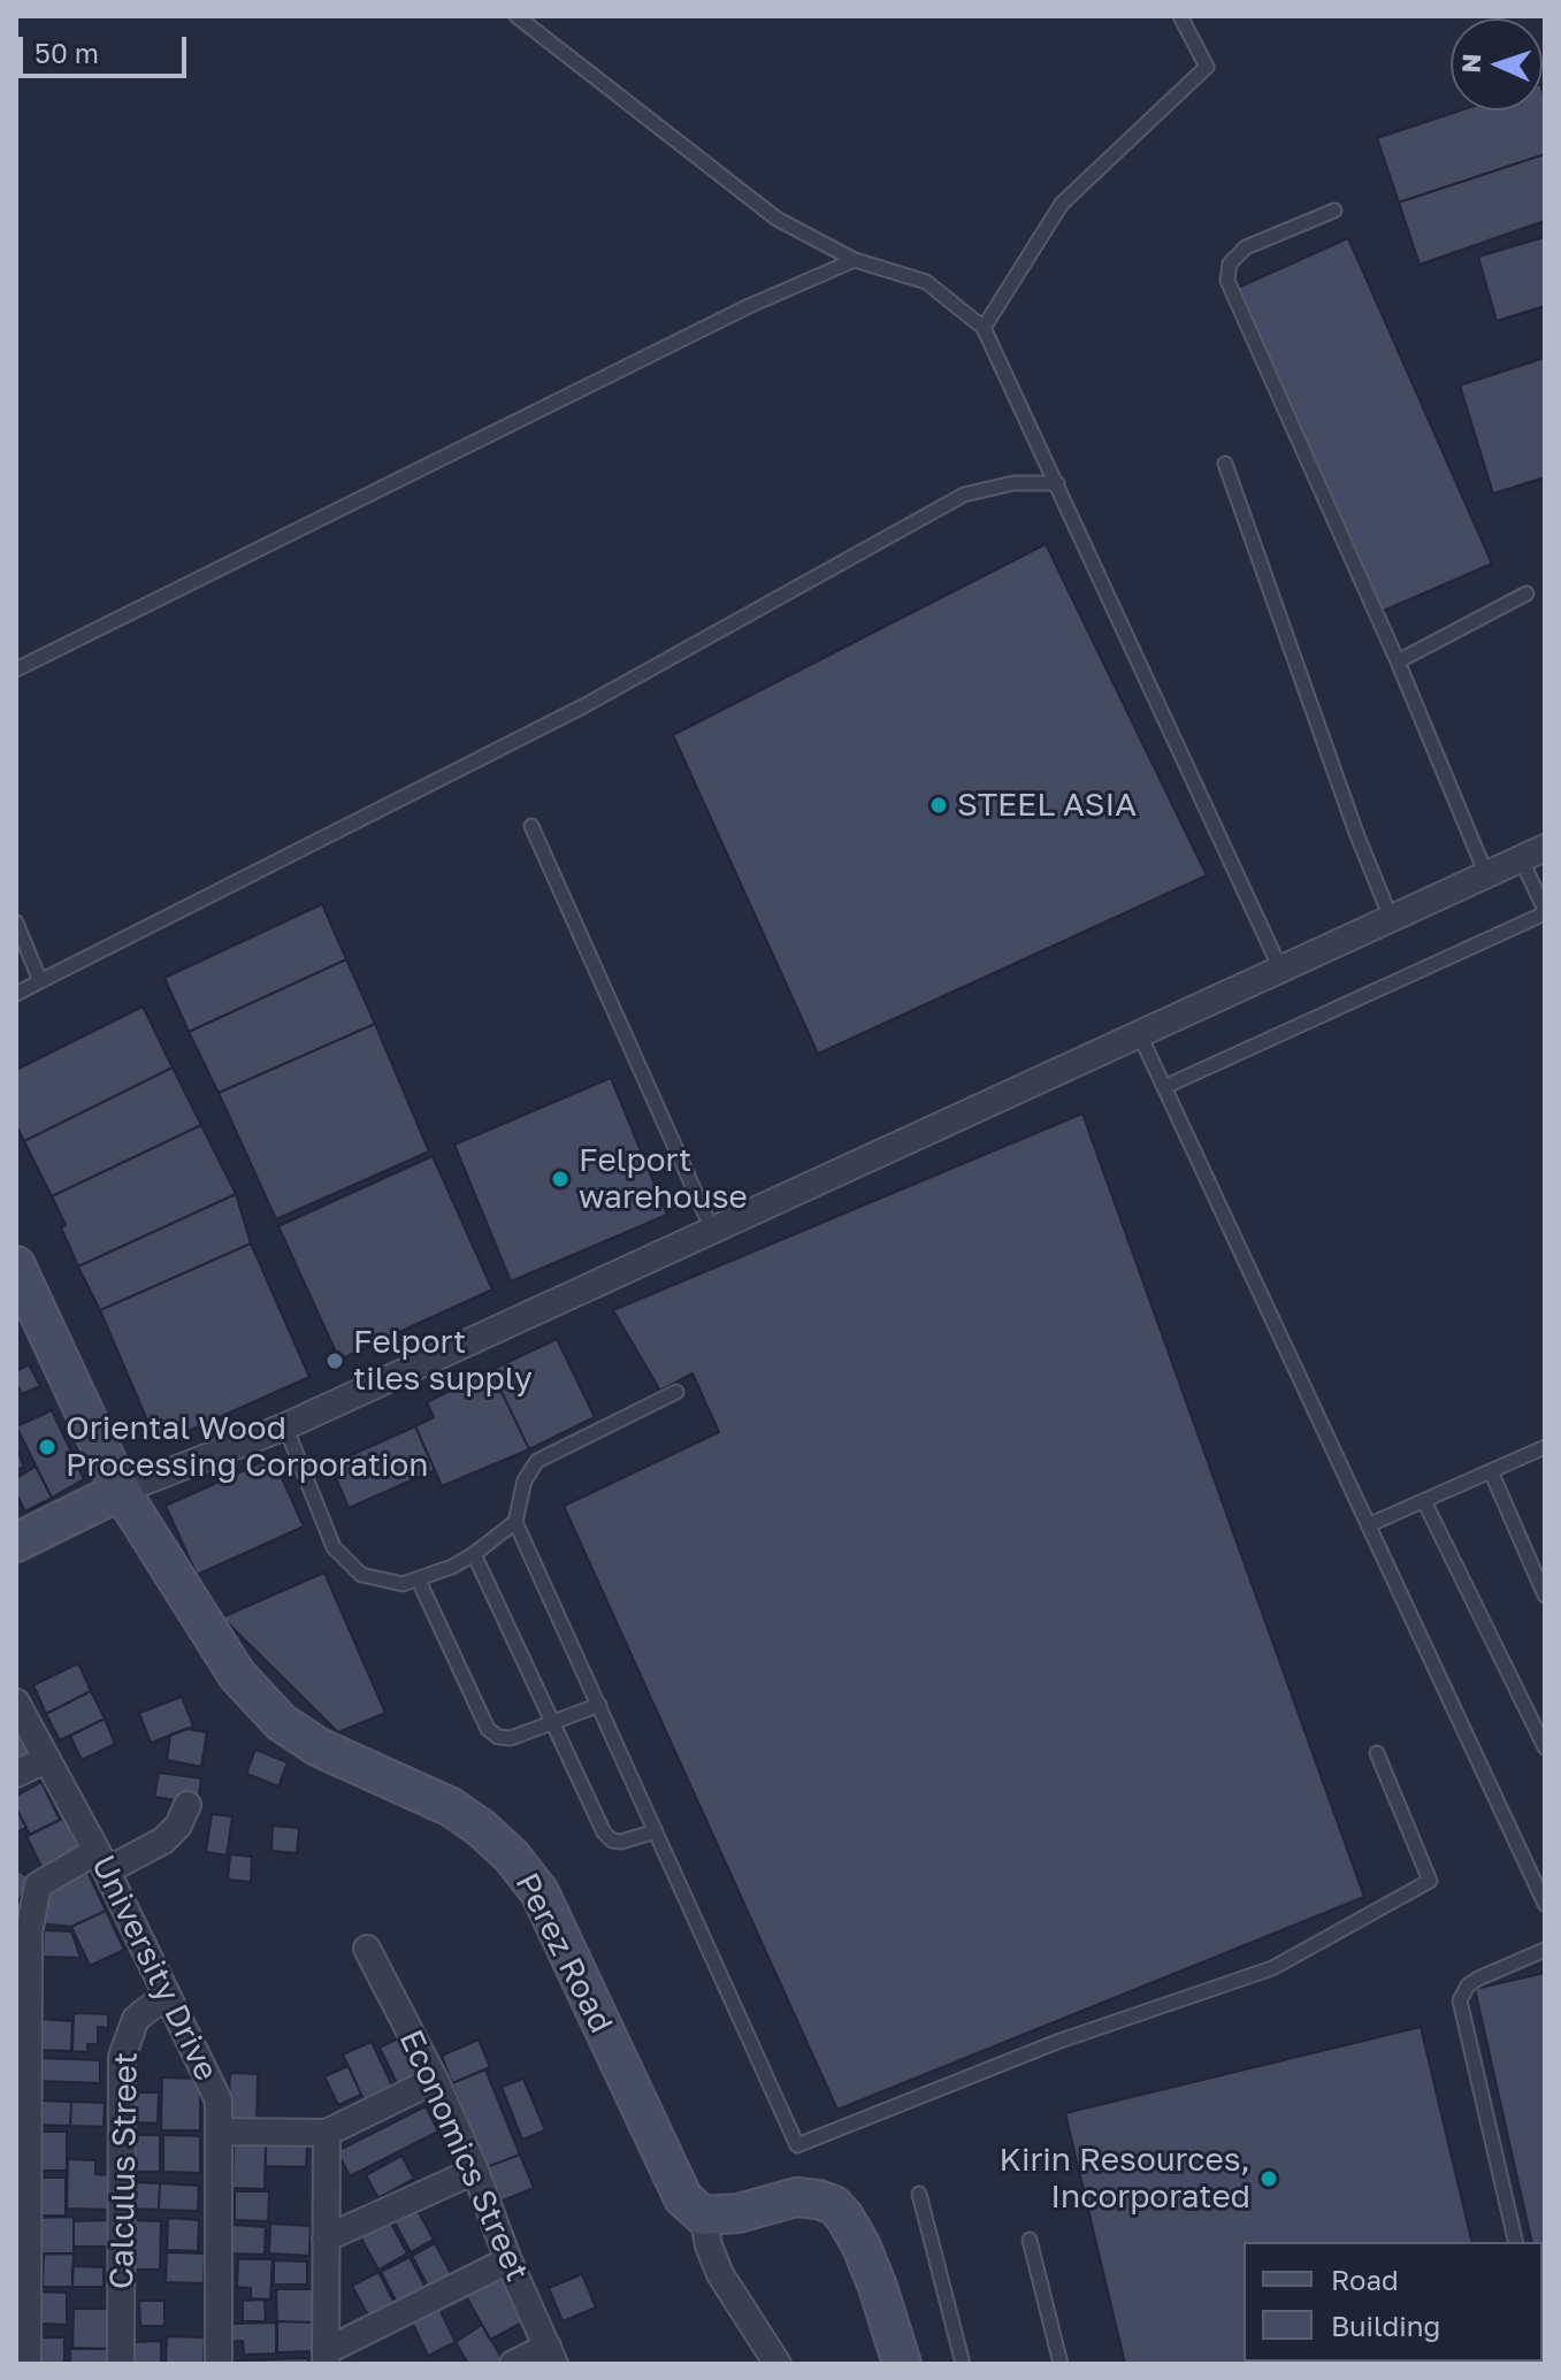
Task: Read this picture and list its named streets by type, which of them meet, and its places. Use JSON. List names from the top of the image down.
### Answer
{
  "streets": {
    "street": [
      "Perez Road",
      "University Drive",
      "Economics Street",
      "Calculus Street"
    ]
  },
  "crossings": [
    ["University Drive", "Calculus Street"]
  ],
  "places": [
    "STEEL ASIA",
    "Felport warehouse",
    "Felport tiles supply",
    "Oriental Wood Processing Corporation",
    "Kirin Resources, Incorporated"
  ],
  "legend": ["Road", "Building"],
  "scale_bar": "50 m",
  "north": "left"
}
